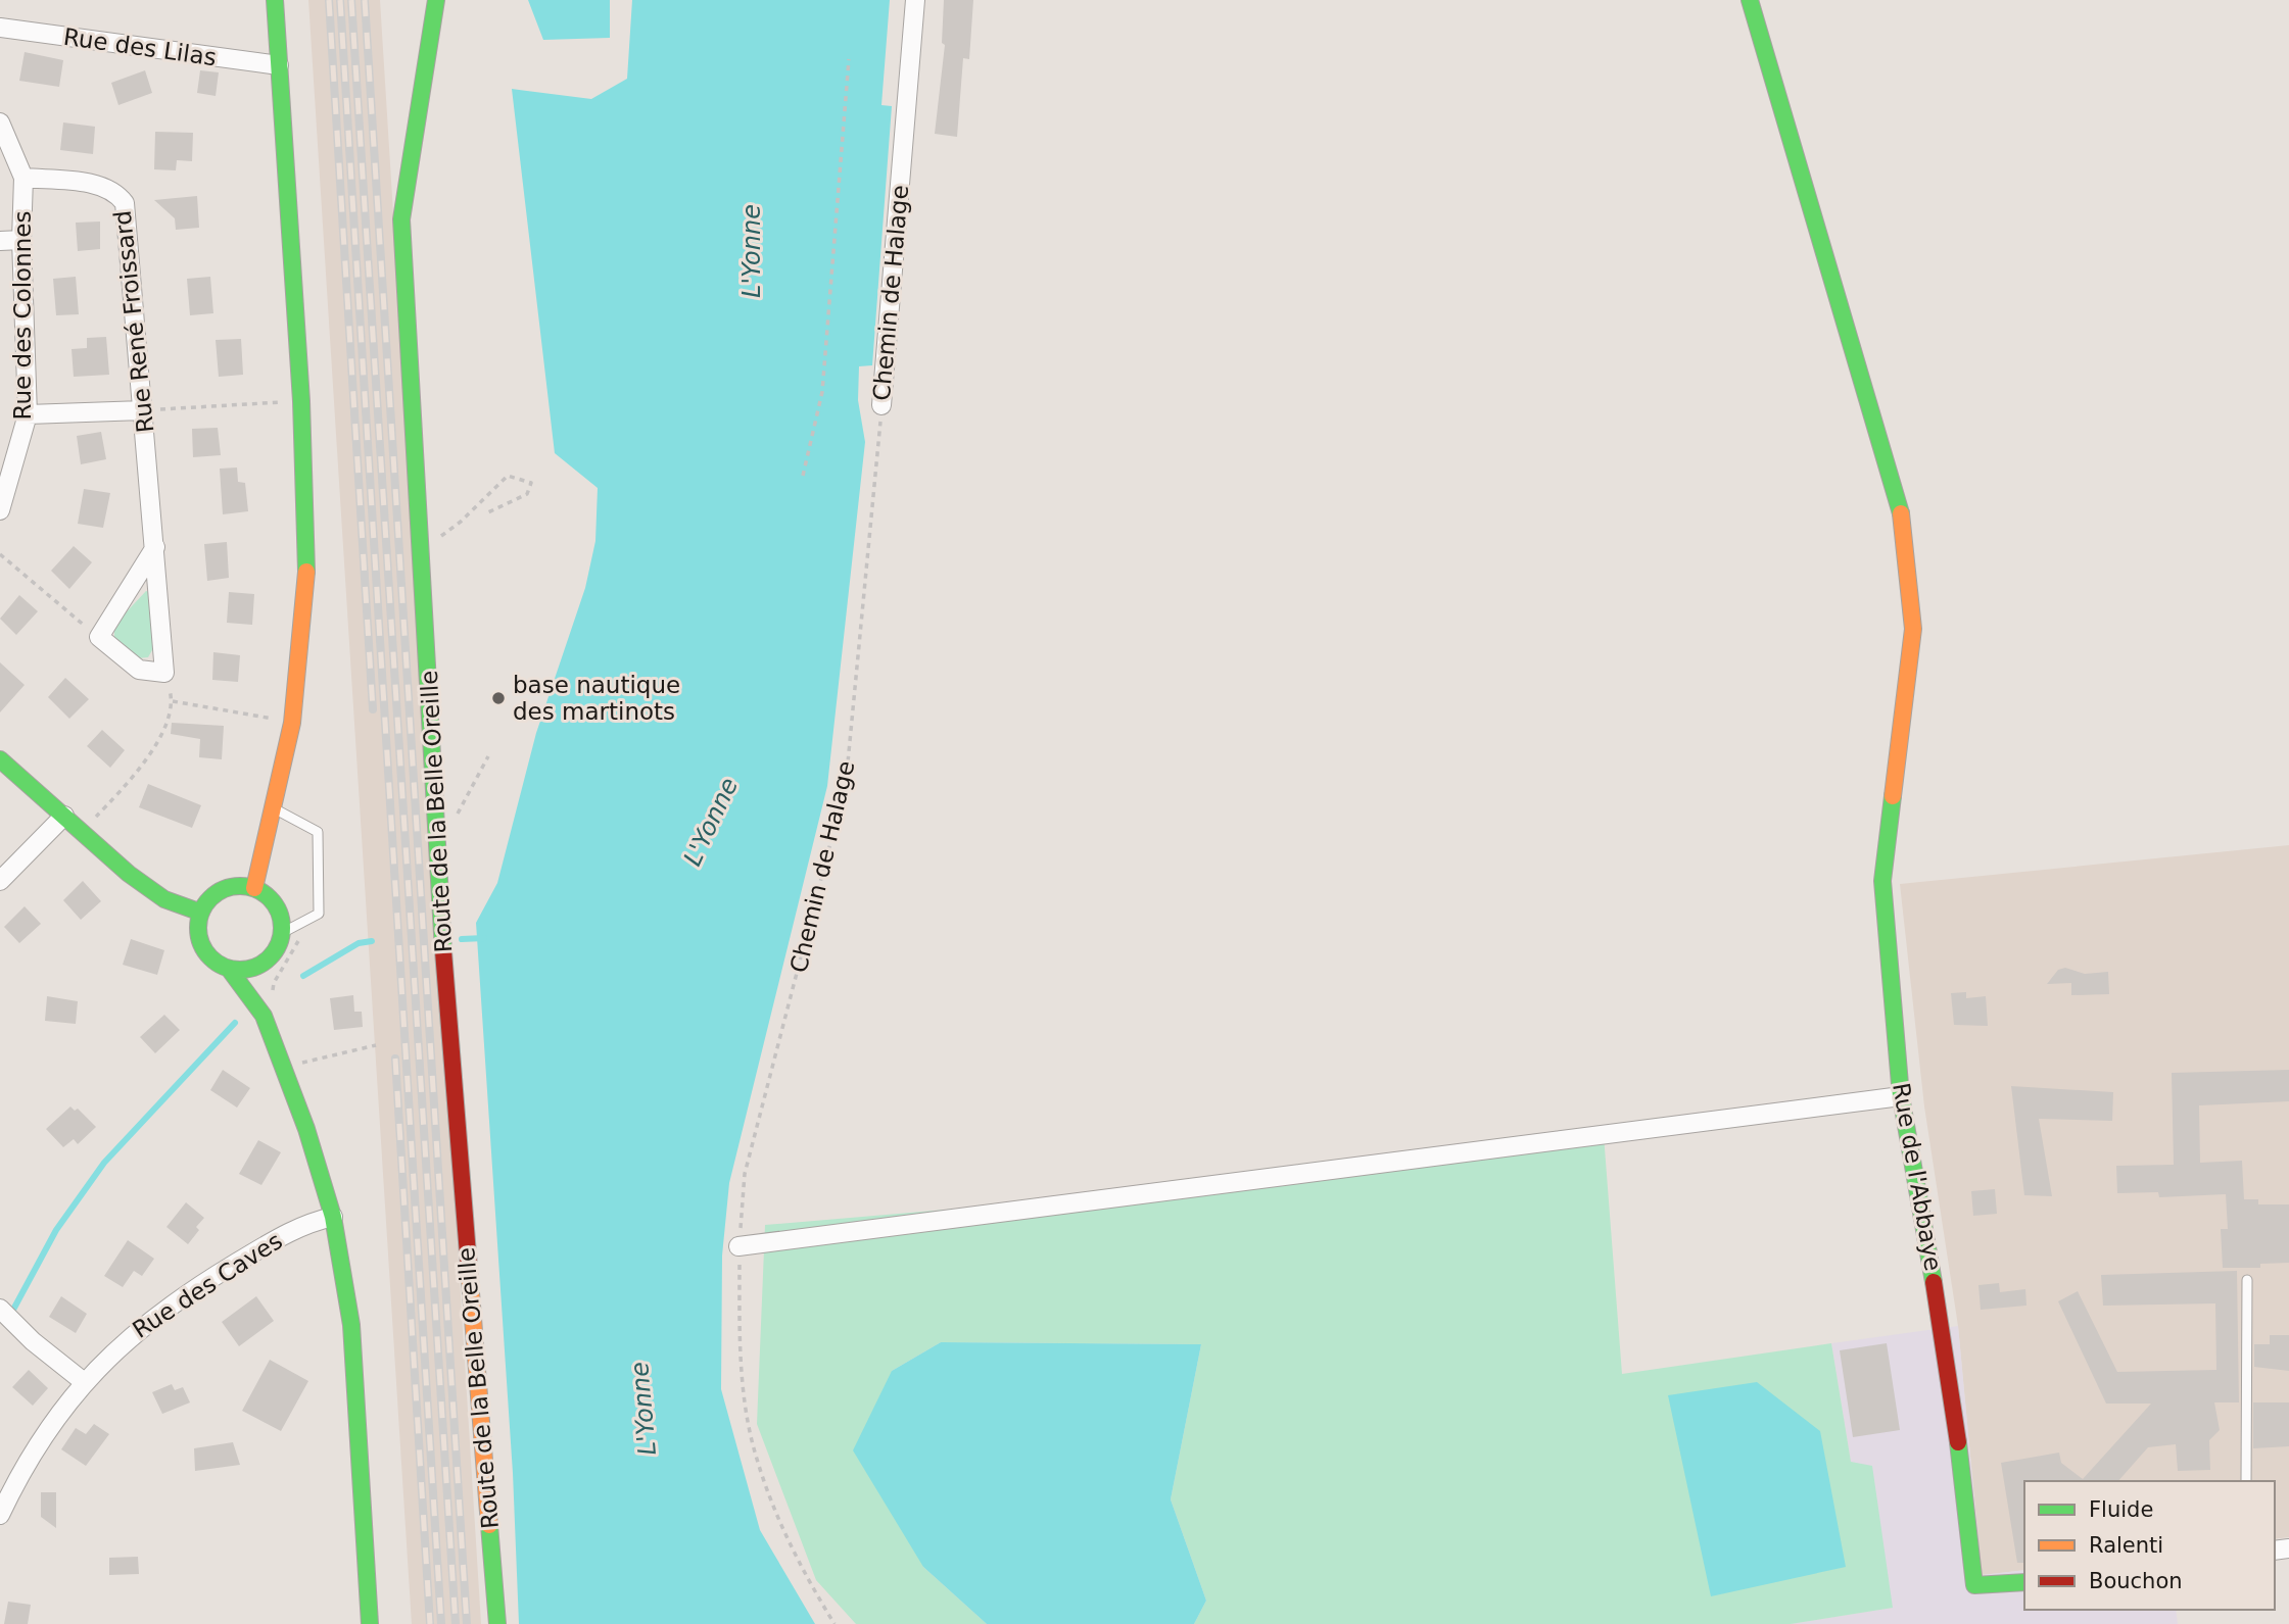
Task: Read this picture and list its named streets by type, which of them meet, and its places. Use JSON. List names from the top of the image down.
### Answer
{
  "streets": {
    "street": [
      "Rue des Lilas",
      "Chemin de Halage",
      "Rue des Colonnes",
      "Rue René Froissard",
      "Route de la Belle Oreille",
      "Rue de l'Abbaye",
      "Rue des Caves"
    ]
  },
  "crossings": [
    ["Rue des Colonnes", "Rue René Froissard"]
  ],
  "water": ["L'Yonne"],
  "places": ["base nautique des martinots"],
  "legend": ["Fluide", "Ralenti", "Bouchon"]
}
